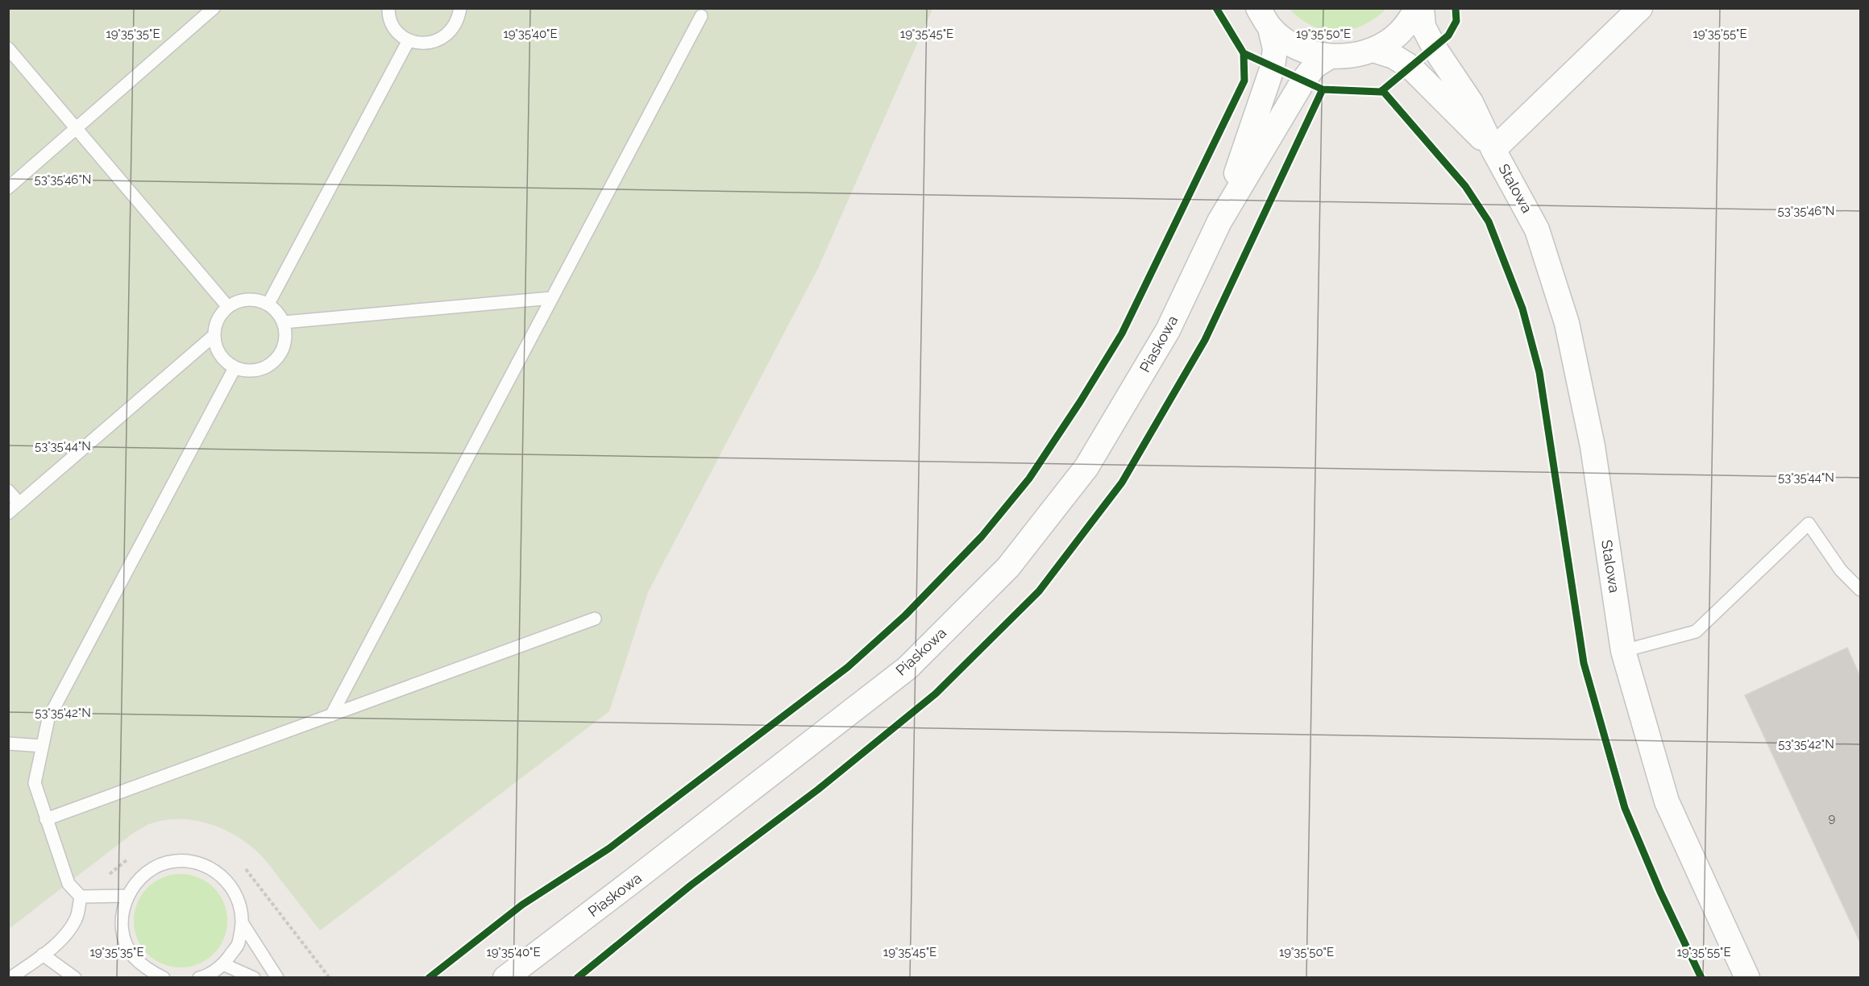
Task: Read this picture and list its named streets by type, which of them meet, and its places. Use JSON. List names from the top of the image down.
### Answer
{
  "streets": {
    "street": ["Stalowa", "Piaskowa"]
  },
  "crossings": [
    ["Stalowa", "Piaskowa"]
  ],
  "house_numbers": ["9"],
  "coordinates": [
    "19°35'35\"E",
    "19°35'40\"E",
    "19°35'45\"E",
    "19°35'50\"E",
    "19°35'55\"E",
    "53°35'46\"N",
    "53°35'44\"N",
    "53°35'42\"N"
  ]
}
